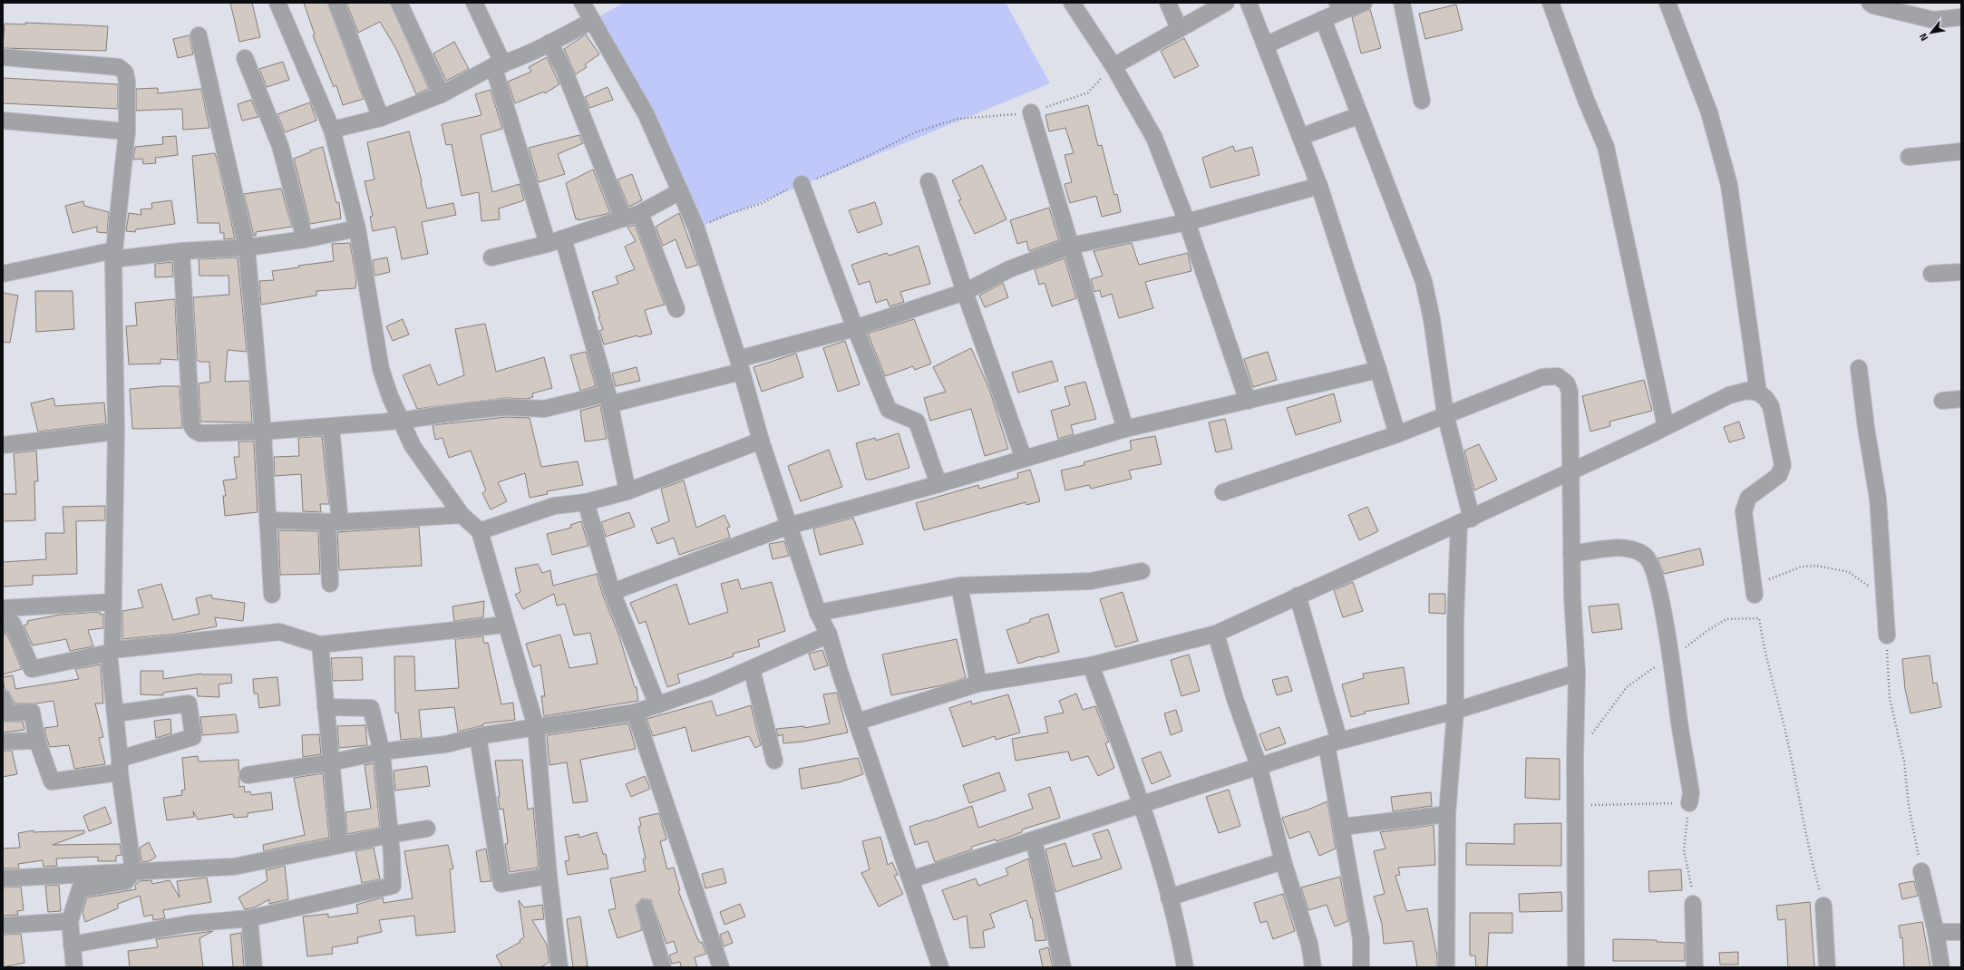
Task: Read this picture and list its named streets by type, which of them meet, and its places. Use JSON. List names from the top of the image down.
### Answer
{
  "north": "bottom left"
}
